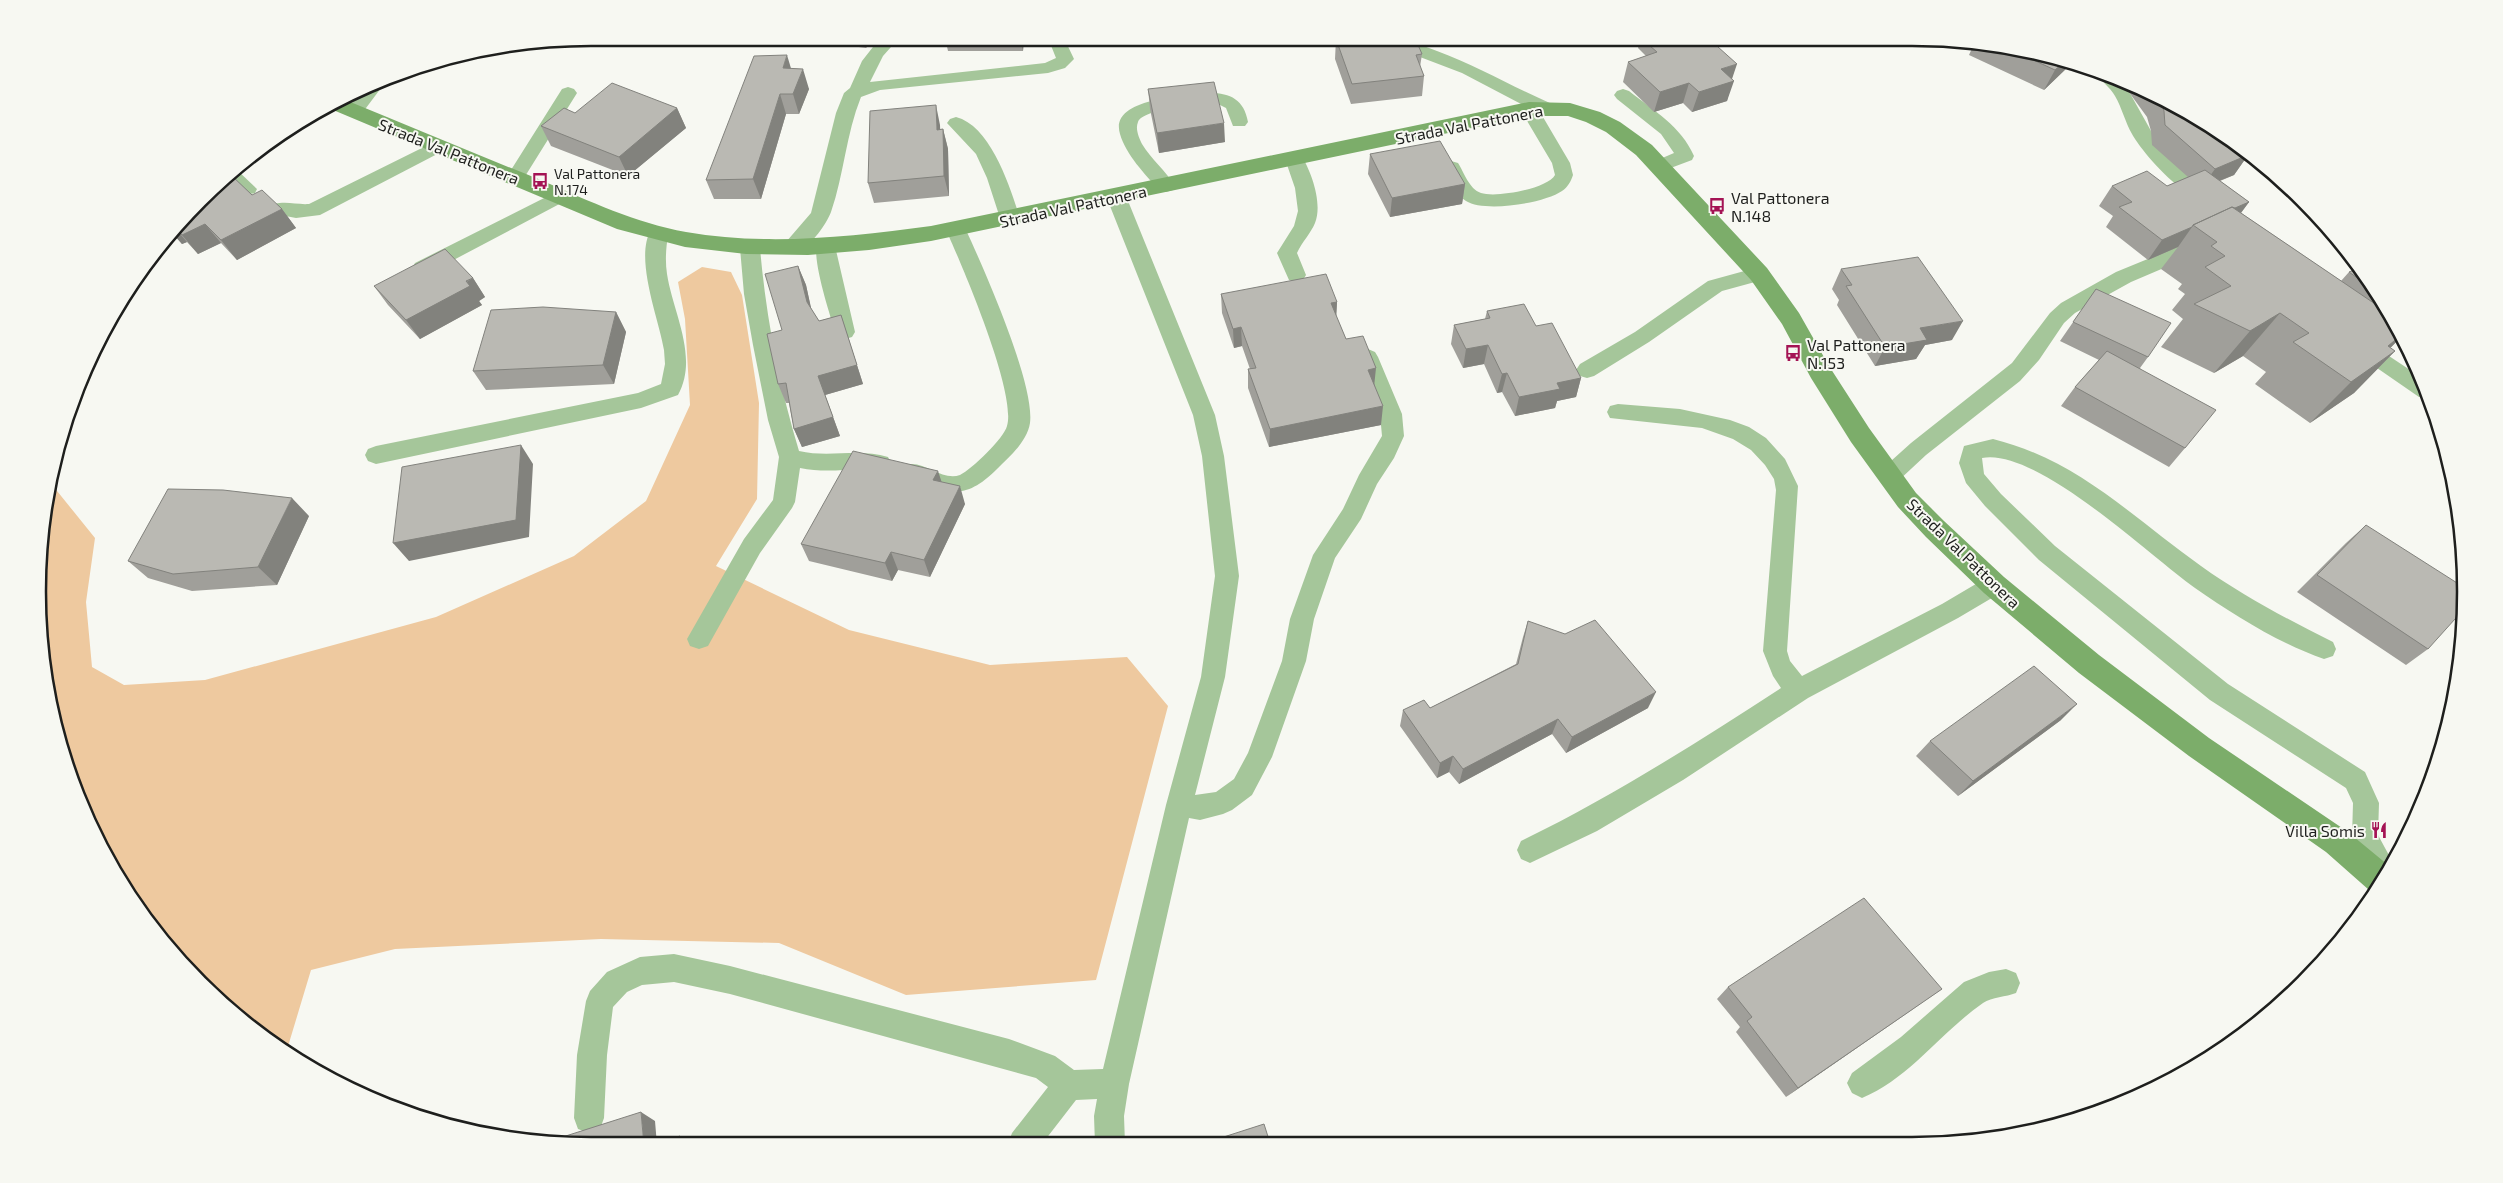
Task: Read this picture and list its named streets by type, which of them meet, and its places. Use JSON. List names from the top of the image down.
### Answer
{
  "streets": {
    "street": ["Strada Val Pattonera"]
  },
  "places": {
    "bus stop": ["Val Pattonera N.174", "Val Pattonera N.148", "Val Pattonera N.153"],
    "restaurant": ["Villa Somis"]
  }
}
